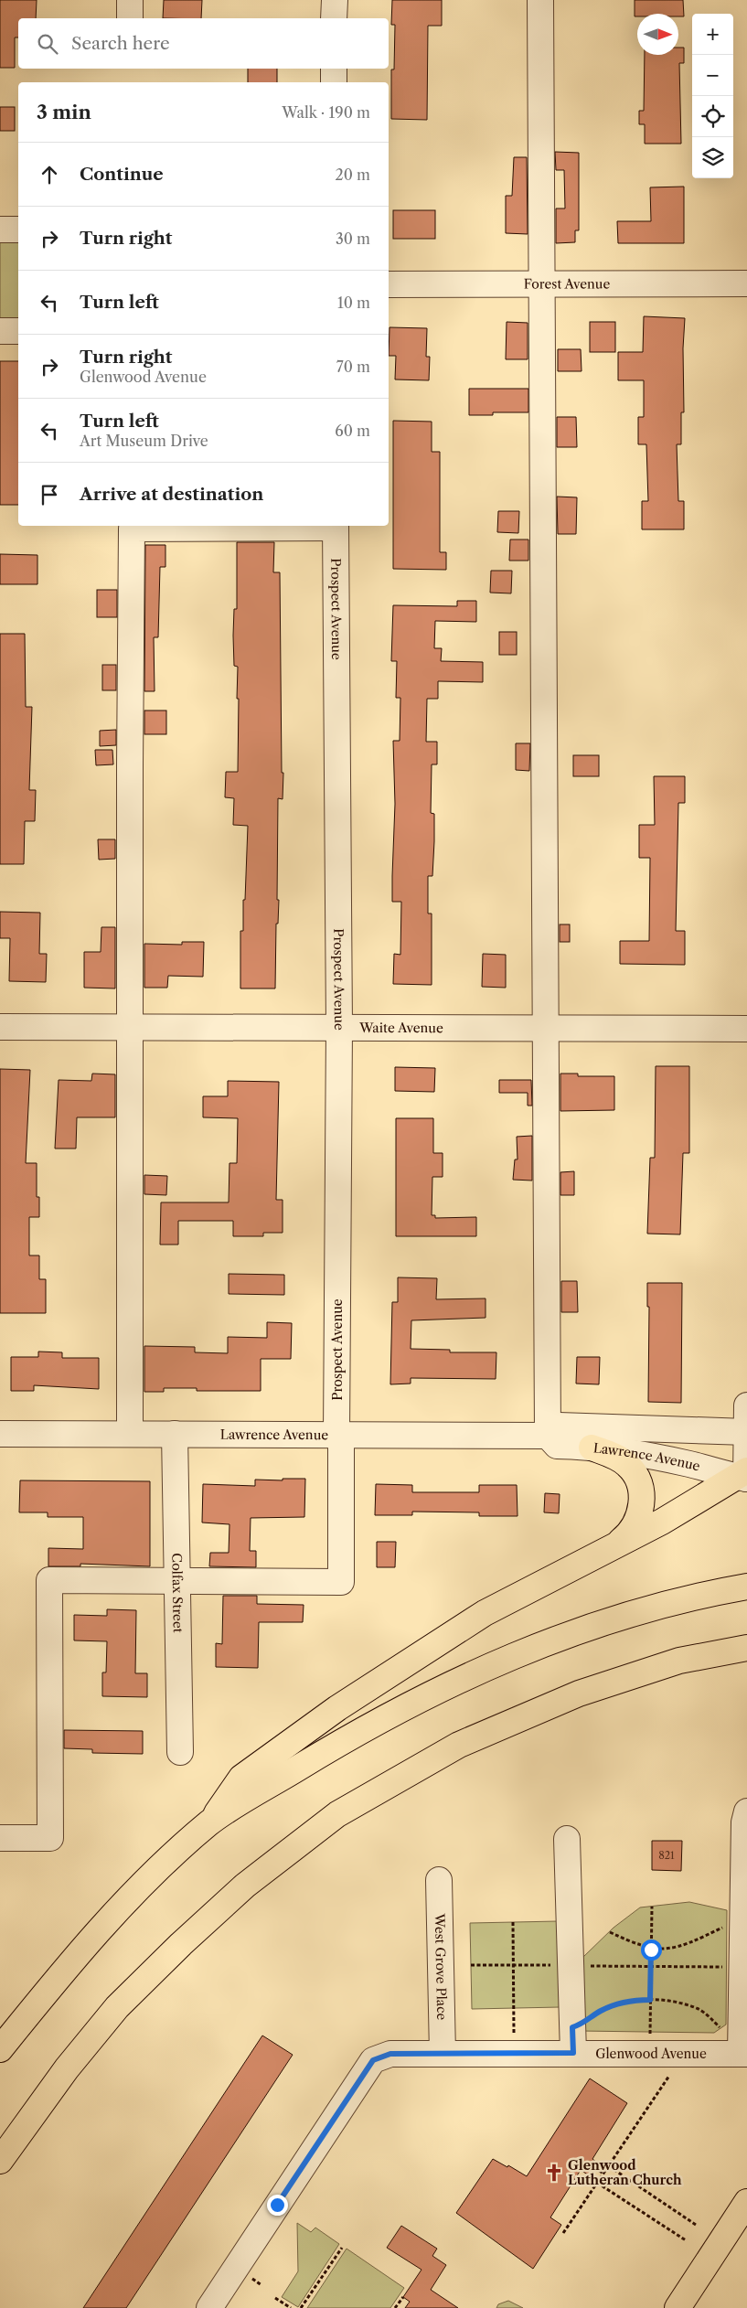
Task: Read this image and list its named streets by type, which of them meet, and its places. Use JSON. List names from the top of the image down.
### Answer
{
  "streets": {
    "street": [
      "Forest Avenue",
      "Prospect Avenue",
      "Waite Avenue",
      "Lawrence Avenue",
      "Colfax Street",
      "West Grove Place",
      "Glenwood Avenue"
    ]
  },
  "crossings": [
    ["Prospect Avenue", "Waite Avenue"],
    ["Prospect Avenue", "Lawrence Avenue"],
    ["Prospect Avenue", "Colfax Street"],
    ["Lawrence Avenue", "Colfax Street"],
    ["West Grove Place", "Glenwood Avenue"]
  ],
  "places": {
    "church": ["Glenwood Lutheran Church"]
  },
  "house_numbers": ["821"],
  "north": "right",
  "page": {
    "map_buttons": ["+", "−"],
    "search": "Search here",
    "heading": ["3 min", "Walk · 190 m"],
    "list": [
      ["Continue", "20 m"],
      ["Turn right", "30 m"],
      ["Turn left", "10 m"],
      ["Turn right", "Glenwood Avenue", "70 m"],
      ["Turn left", "Art Museum Drive", "60 m"],
      "Arrive at destination"
    ]
  }
}
